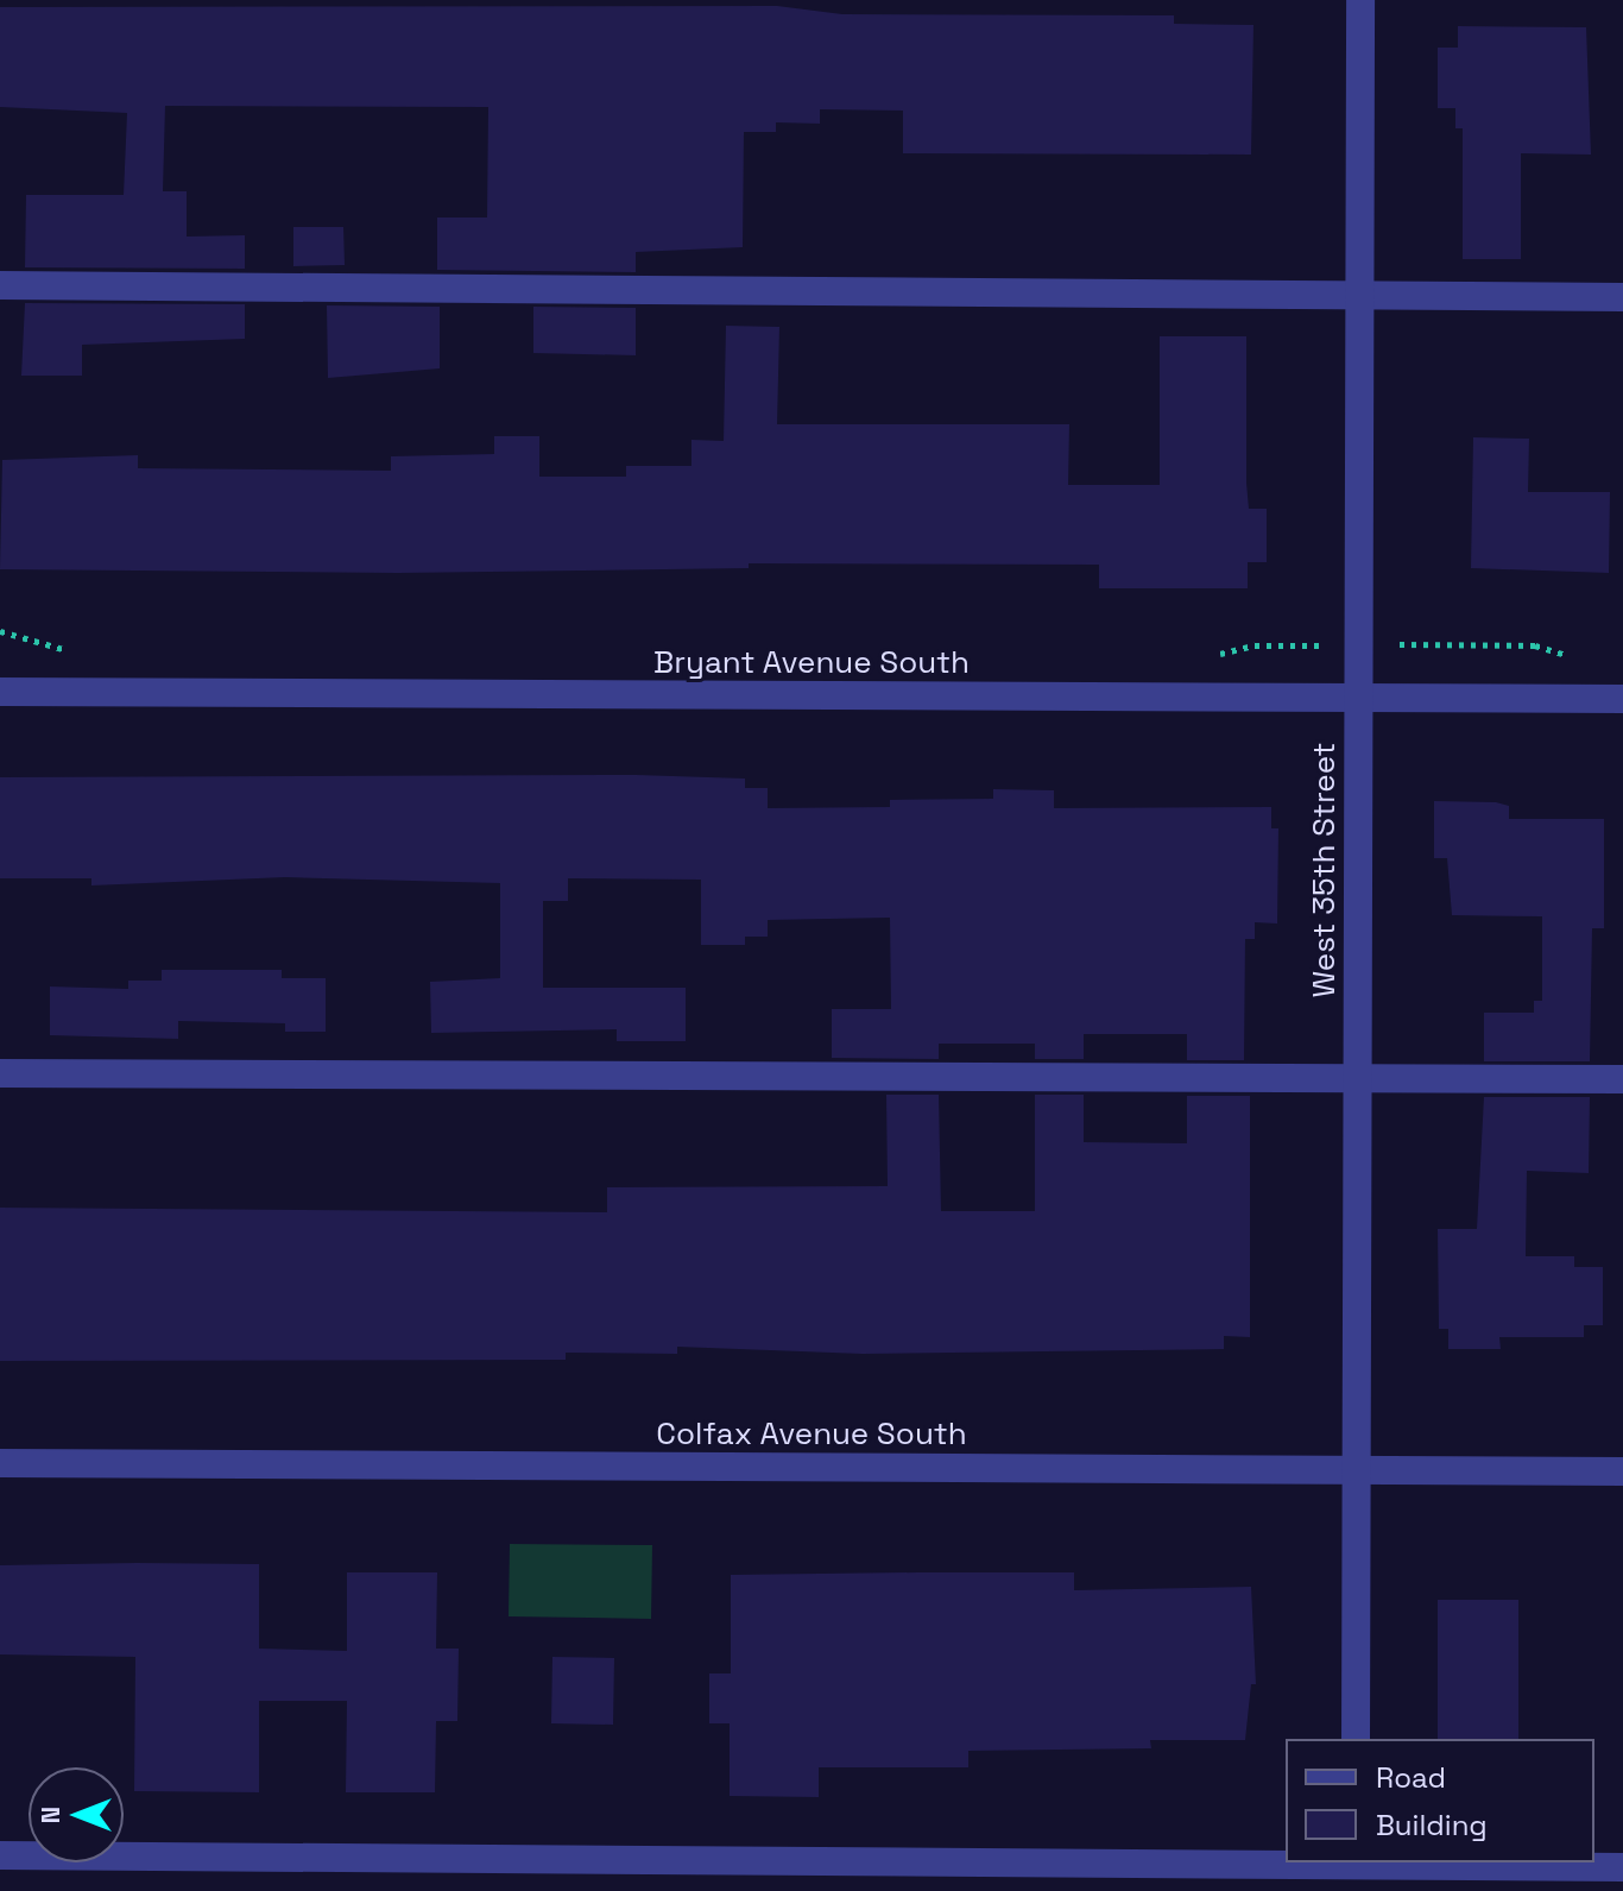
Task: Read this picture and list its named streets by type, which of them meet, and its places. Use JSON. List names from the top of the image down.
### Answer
{
  "streets": {
    "street": ["Bryant Avenue South", "West 35th Street", "Colfax Avenue South"]
  },
  "crossings": [
    ["Bryant Avenue South", "West 35th Street"],
    ["West 35th Street", "Colfax Avenue South"]
  ],
  "legend": ["Road", "Building"],
  "north": "left"
}
